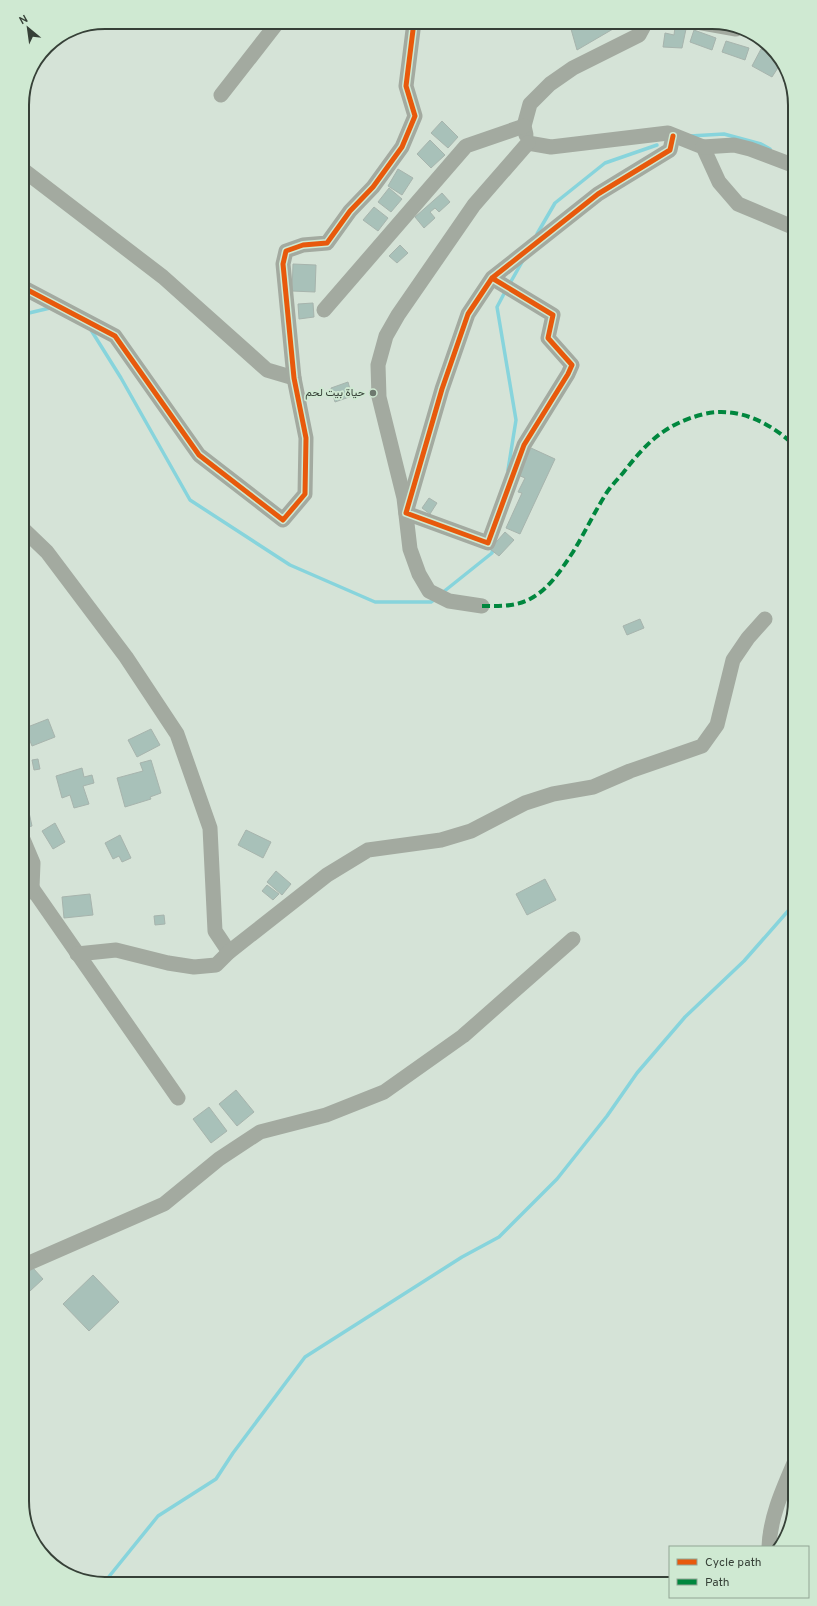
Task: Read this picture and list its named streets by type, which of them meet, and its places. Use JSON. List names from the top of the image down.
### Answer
{
  "places": ["حياة بيت لحم"],
  "legend": ["Cycle path", "Path"],
  "north": "top left"
}
